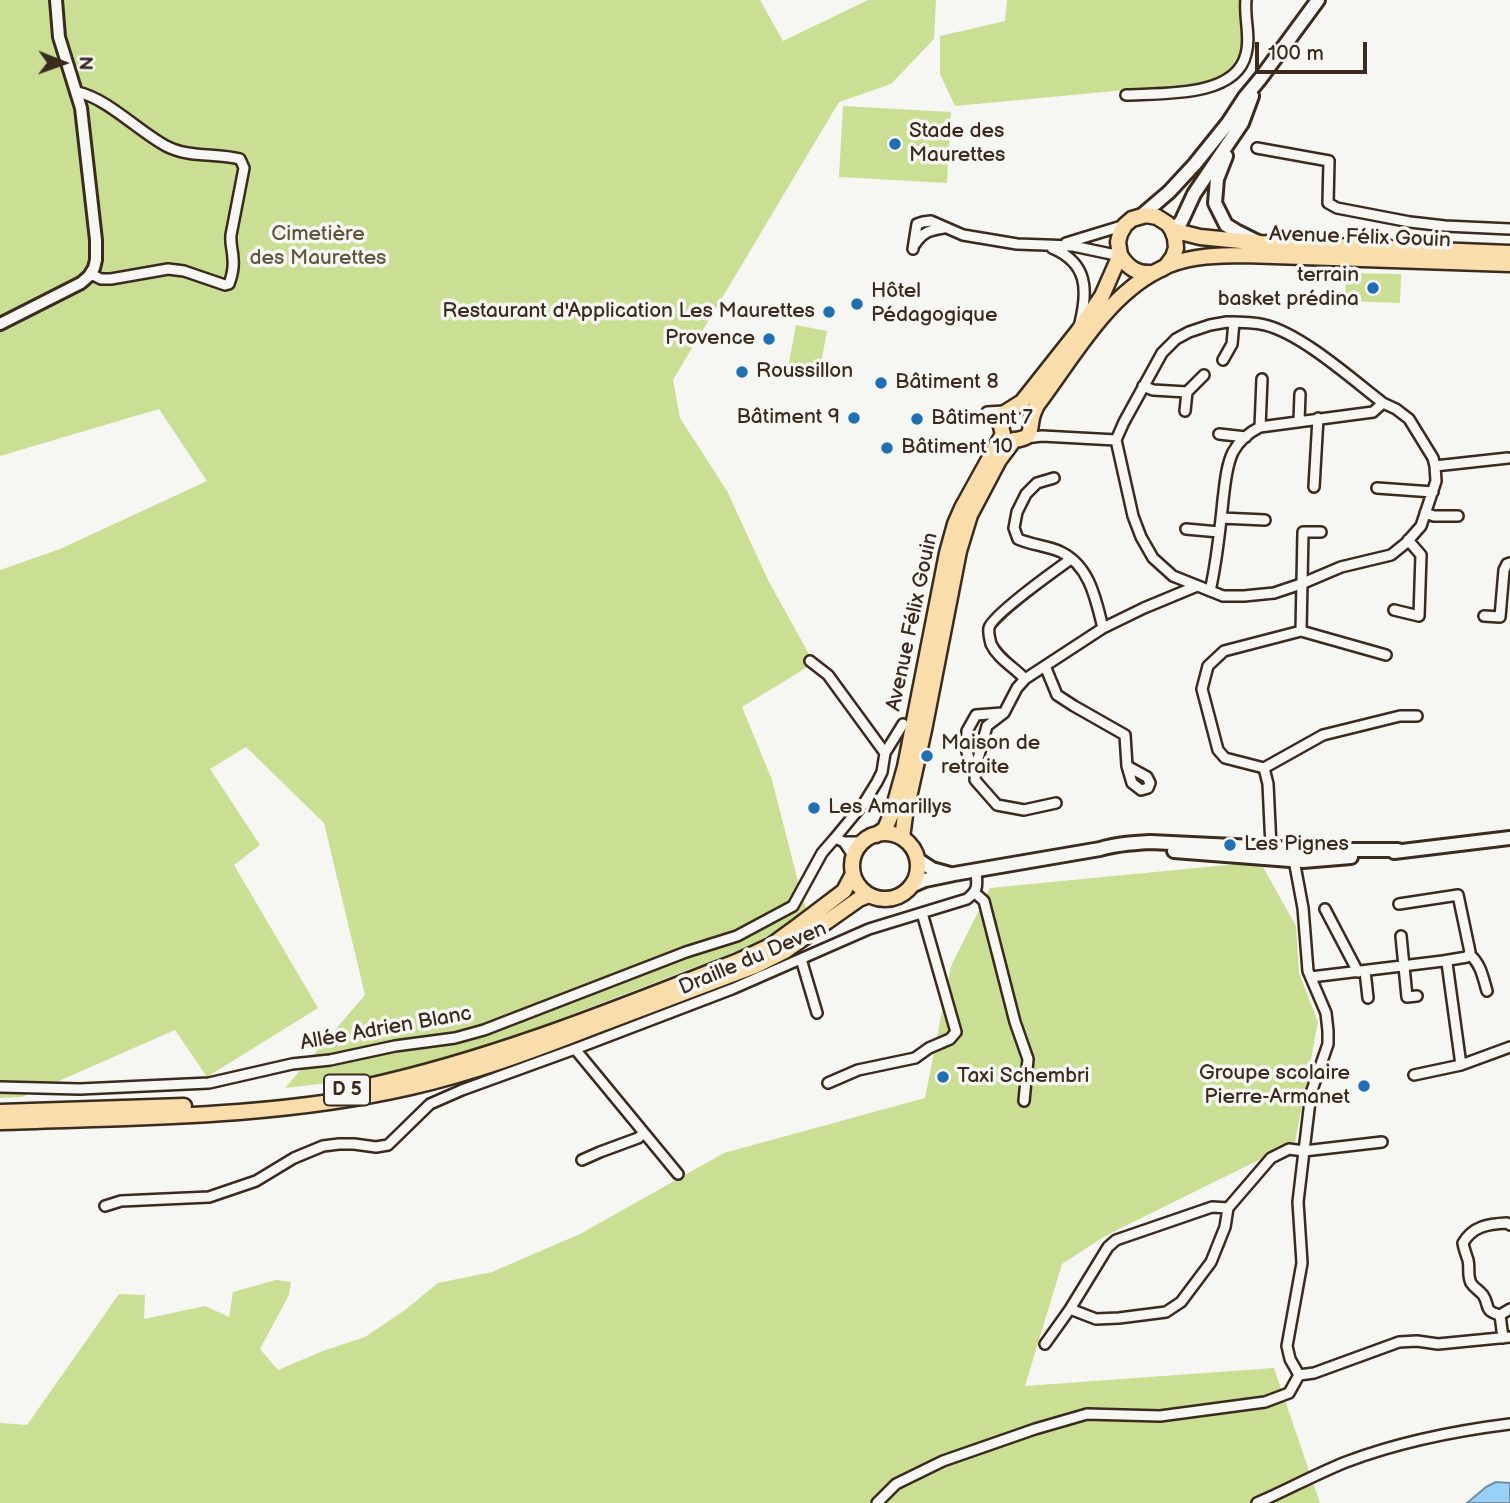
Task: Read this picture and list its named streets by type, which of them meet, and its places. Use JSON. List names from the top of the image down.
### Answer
{
  "streets": {
    "main road": ["Avenue Félix Gouin", "D 5"],
    "street": ["Draille du Deven", "Allée Adrien Blanc"]
  },
  "crossings": [
    ["Avenue Félix Gouin", "D 5"]
  ],
  "parks": ["Cimetière des Maurettes"],
  "places": [
    "Stade des Maurettes",
    "terrain basket prédina",
    "Hôtel Pédagogique",
    "Restaurant d'Application Les Maurettes",
    "Provence",
    "Roussillon",
    "Bâtiment 8",
    "Bâtiment 9",
    "Bâtiment 7",
    "Bâtiment 10",
    "Maison de retraite",
    "Les Amarillys",
    "Les Pignes",
    "Taxi Schembri",
    "Groupe scolaire Pierre-Armanet"
  ],
  "scale_bar": "100 m",
  "north": "right"
}
